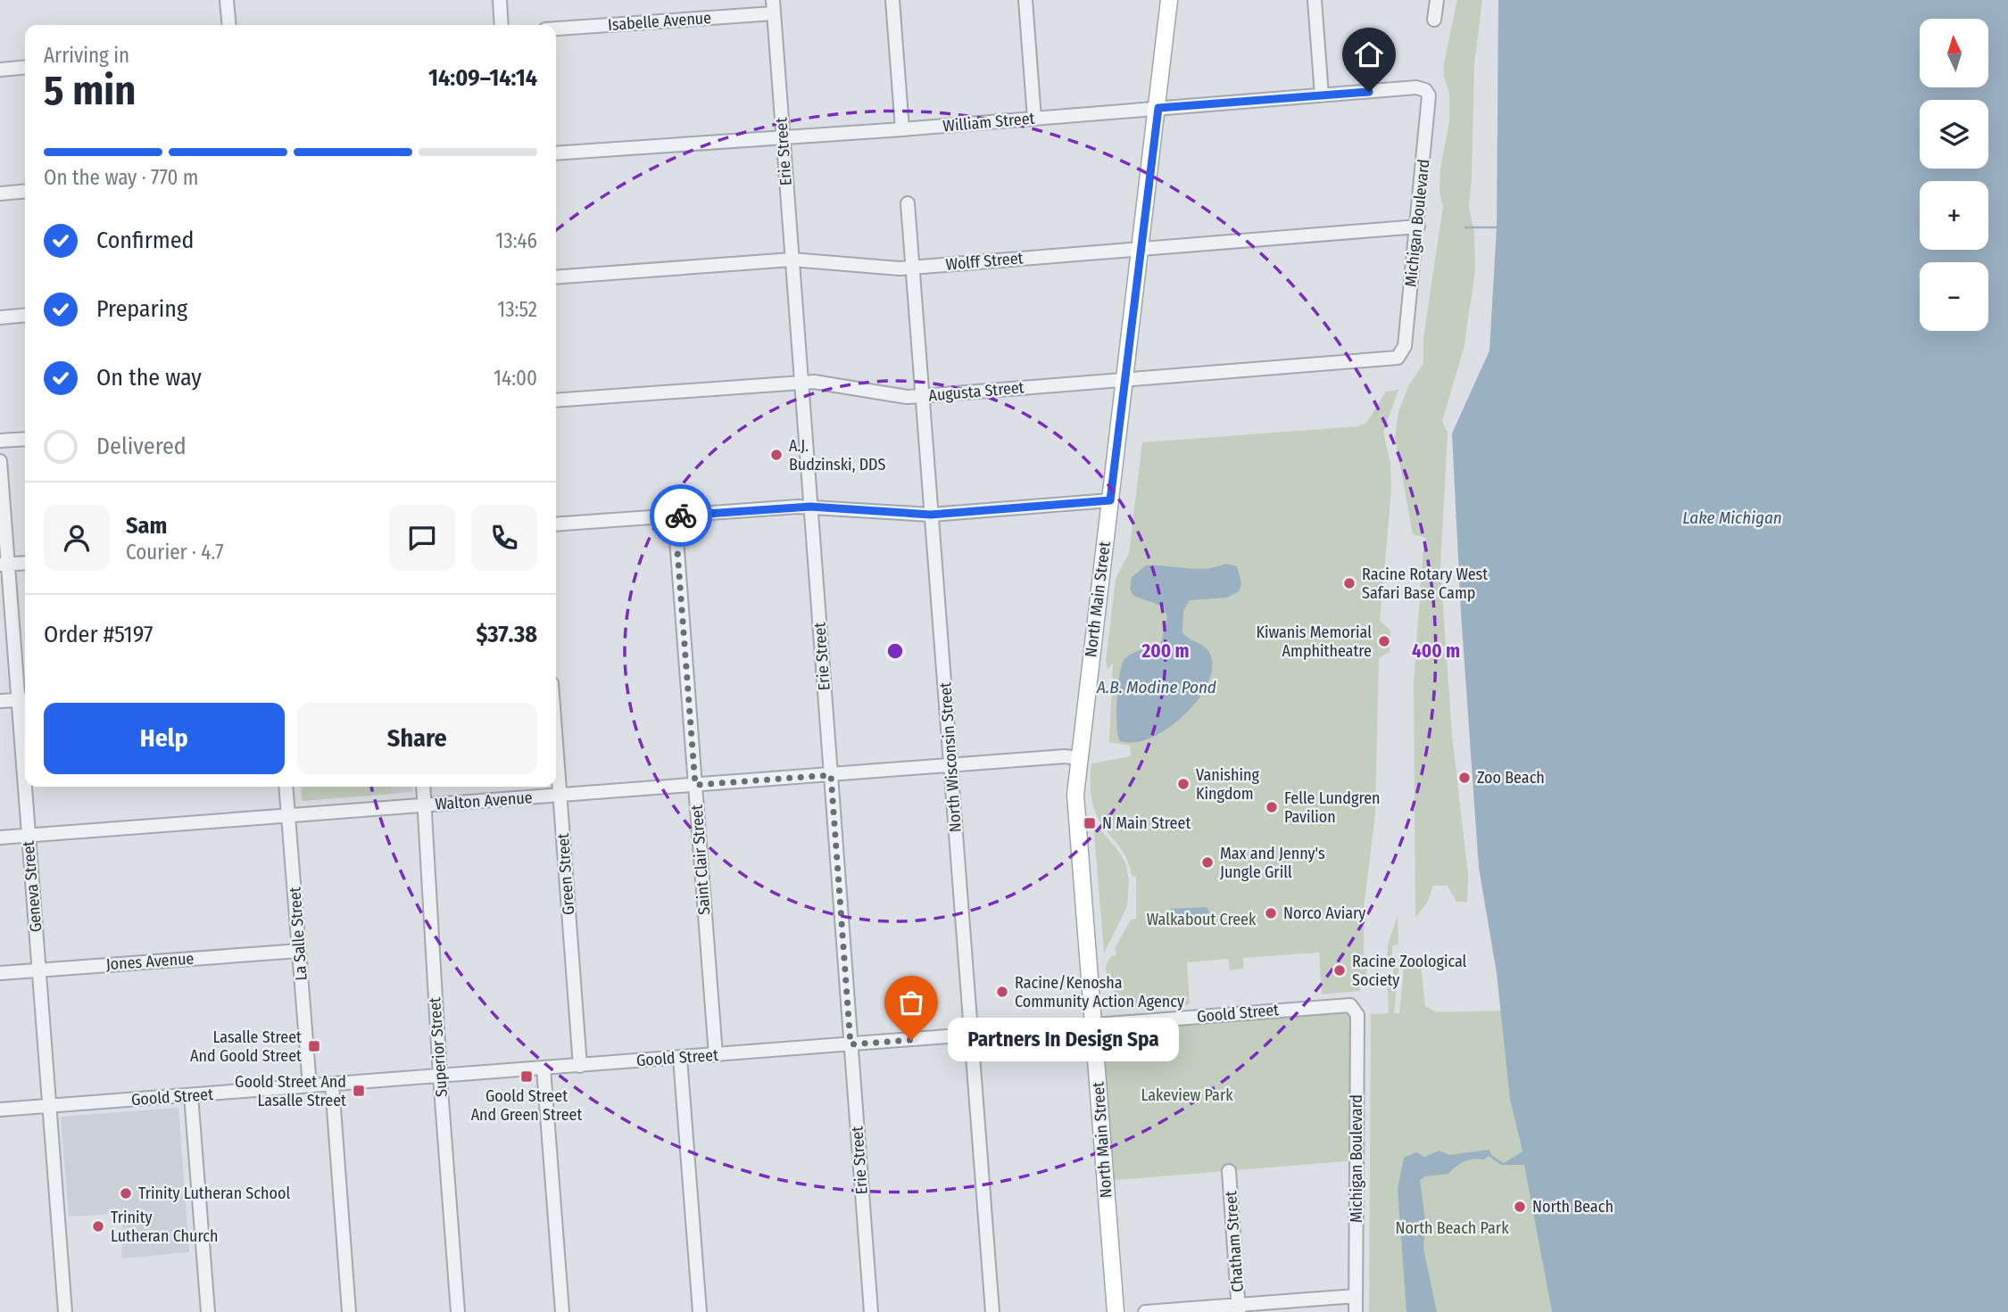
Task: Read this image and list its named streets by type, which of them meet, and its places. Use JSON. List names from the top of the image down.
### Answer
{
  "streets": {
    "main road": ["North Main Street"],
    "street": [
      "Isabelle Avenue",
      "William Street",
      "Erie Street",
      "Michigan Boulevard",
      "Wolff Street",
      "Augusta Street",
      "North Wisconsin Street",
      "Walton Avenue",
      "Saint Clair Street",
      "Green Street",
      "Geneva Street",
      "La Salle Street",
      "Jones Avenue",
      "Goold Street",
      "Superior Street",
      "Chatham Street"
    ]
  },
  "crossings": [
    ["Isabelle Avenue", "Erie Street"],
    ["William Street", "Erie Street"],
    ["William Street", "Michigan Boulevard"],
    ["William Street", "North Main Street"],
    ["Erie Street", "Wolff Street"],
    ["Erie Street", "Augusta Street"],
    ["Erie Street", "Walton Avenue"],
    ["Erie Street", "Goold Street"],
    ["Michigan Boulevard", "Wolff Street"],
    ["Michigan Boulevard", "Augusta Street"],
    ["Michigan Boulevard", "Goold Street"],
    ["Wolff Street", "North Main Street"],
    ["Wolff Street", "North Wisconsin Street"],
    ["Augusta Street", "North Main Street"],
    ["Augusta Street", "North Wisconsin Street"],
    ["North Main Street", "Walton Avenue"],
    ["North Main Street", "Goold Street"],
    ["North Wisconsin Street", "Walton Avenue"],
    ["North Wisconsin Street", "Goold Street"],
    ["Walton Avenue", "Saint Clair Street"],
    ["Walton Avenue", "Green Street"],
    ["Walton Avenue", "Geneva Street"],
    ["Walton Avenue", "La Salle Street"],
    ["Walton Avenue", "Superior Street"],
    ["Saint Clair Street", "Goold Street"],
    ["Green Street", "Goold Street"],
    ["Geneva Street", "Jones Avenue"],
    ["Geneva Street", "Goold Street"],
    ["La Salle Street", "Jones Avenue"],
    ["La Salle Street", "Goold Street"],
    ["Goold Street", "Superior Street"]
  ],
  "water": ["Lake Michigan", "A.B. Modine Pond"],
  "parks": ["Walkabout Creek", "Lakeview Park", "North Beach Park"],
  "places": {
    "other": [
      "A.J. Budzinski, DDS",
      "Racine Rotary West Safari Base Camp",
      "Kiwanis Memorial Amphitheatre",
      "Zoo Beach",
      "Vanishing Kingdom",
      "Felle Lundgren Pavilion",
      "Max and Jenny's Jungle Grill",
      "Norco Aviary",
      "Racine Zoological Society",
      "Racine/Kenosha Community Action Agency",
      "Partners In Design Spa",
      "Trinity Lutheran School",
      "North Beach",
      "Trinity Lutheran Church"
    ],
    "transit": [
      "N Main Street",
      "Lasalle Street And Goold Street",
      "Goold Street And Green Street",
      "Goold Street And Lasalle Street"
    ]
  },
  "north": "top",
  "page": {
    "map_buttons": ["+", "−"],
    "heading": ["5 min", "Arriving in", "14:09–14:14"],
    "panel": [
      "Sam",
      "Courier · 4.7",
      "Order #5197",
      "$37.38"
    ],
    "bar": "On the way · 770 m",
    "list": [
      ["Confirmed", "13:46"],
      ["Preparing", "13:52"],
      ["On the way", "14:00"],
      "Delivered"
    ],
    "buttons": ["Help", "Share"],
    "bubble": "Partners In Design Spa"
  },
  "rings": ["200 m", "400 m"]
}
